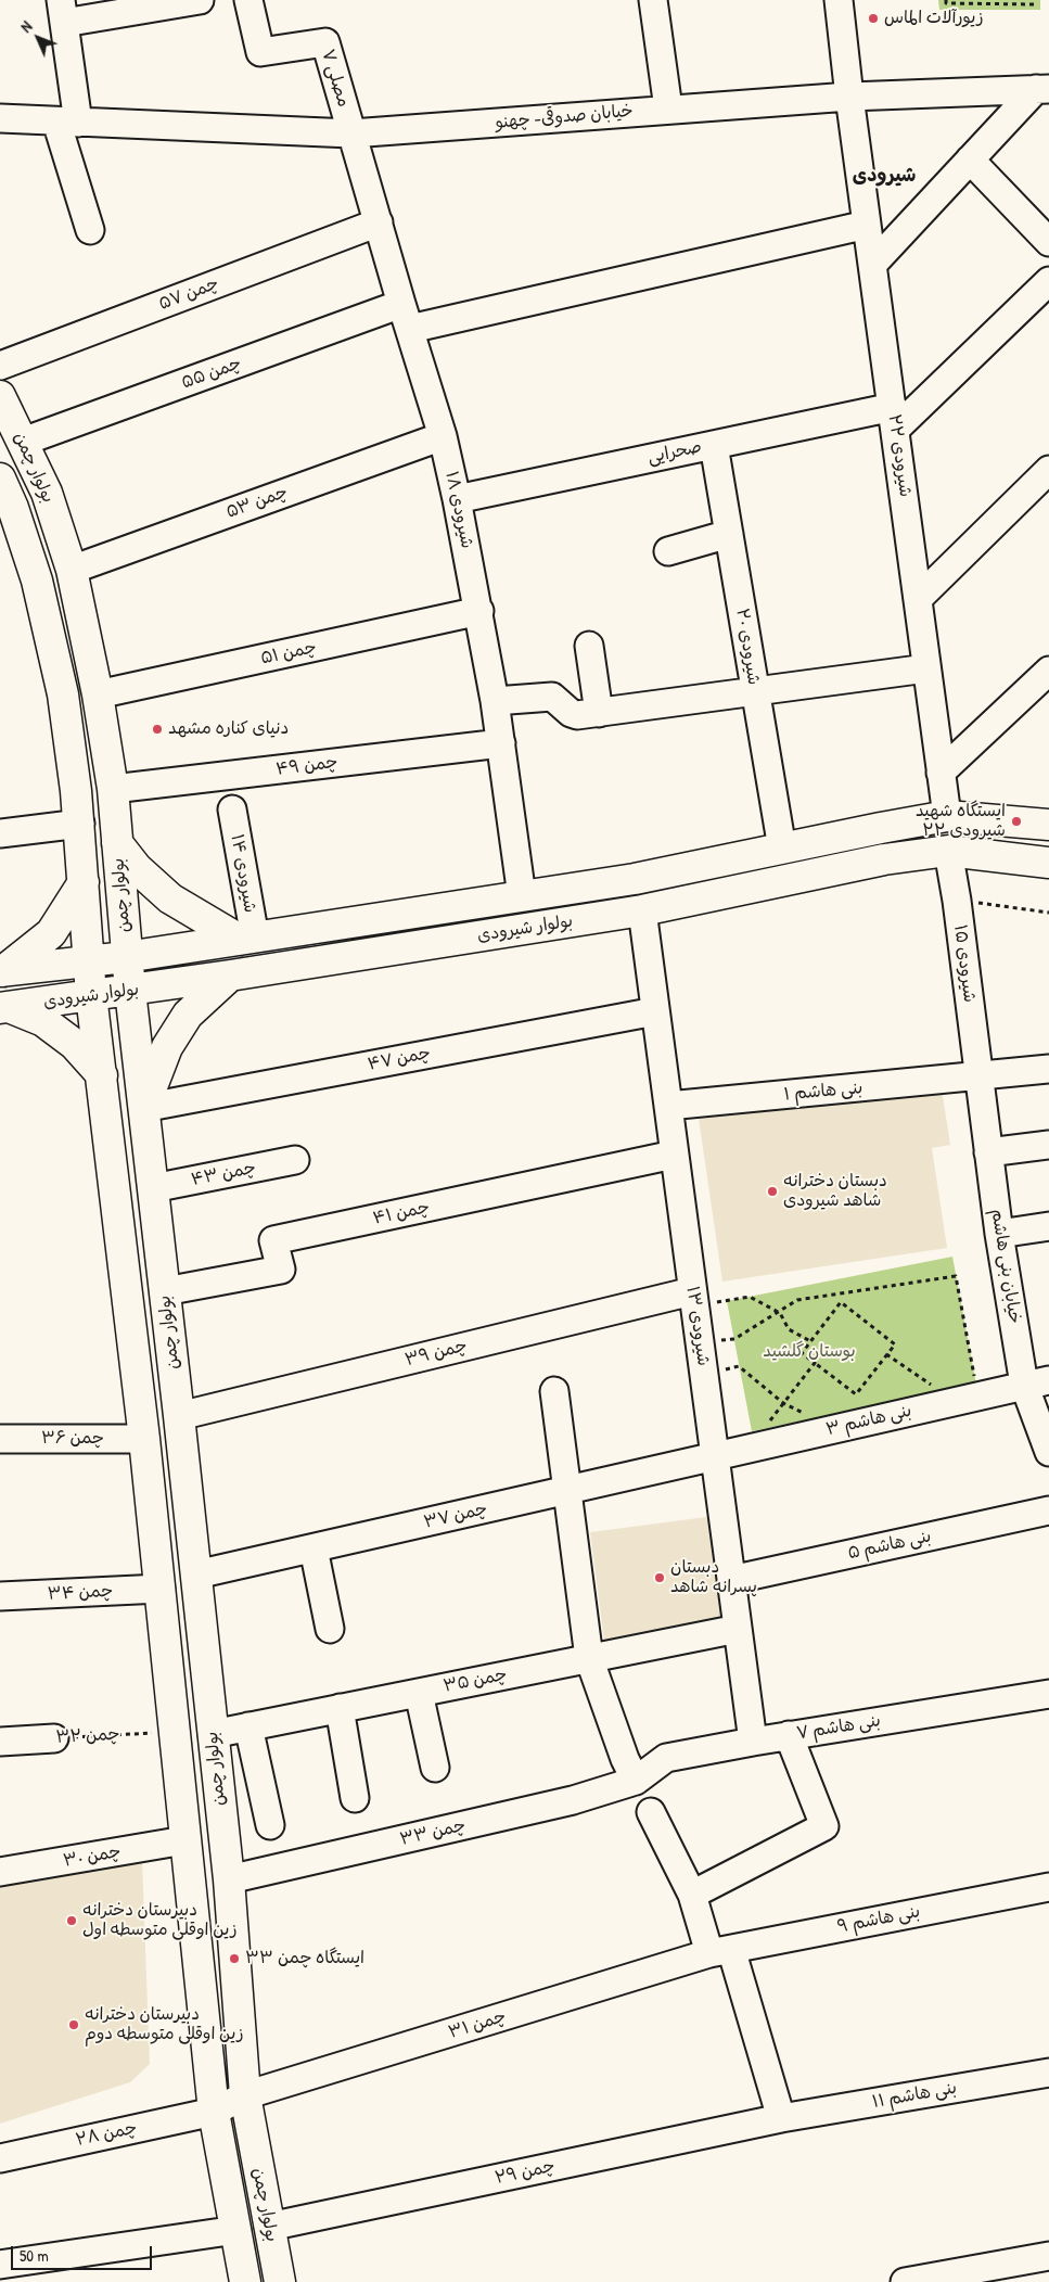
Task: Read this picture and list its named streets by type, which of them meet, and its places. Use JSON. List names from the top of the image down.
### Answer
{
  "streets": {
    "main road": ["بولوار چمن", "بولوار شیرودی"],
    "street": [
      "مصلی ۷",
      "خیابان صدوقی- چهنو",
      "چمن ۵۷",
      "چمن ۵۵",
      "صحرایی",
      "شیرودی ۲۲",
      "چمن ۵۳",
      "شیرودی ۱۸",
      "شیرودی ۲۰",
      "چمن ۵۱",
      "چمن ۴۹",
      "شیرودی ۱۴",
      "شیرودی ۱۵",
      "چمن ۴۷",
      "بنی هاشم ۱",
      "چمن ۴۳",
      "چمن ۴۱",
      "خیابان بنی هاشم",
      "شیرودی ۱۳",
      "چمن ۳۹",
      "بنی هاشم ۳",
      "چمن ۳۶",
      "چمن ۳۷",
      "بنی هاشم ۵",
      "چمن ۳۴",
      "چمن ۳۵",
      "بنی هاشم ۷",
      "چمن ۳۲",
      "چمن ۳۳",
      "چمن ۳۰",
      "بنی هاشم ۹",
      "چمن ۳۱",
      "بنی هاشم ۱۱",
      "چمن ۲۸",
      "چمن ۲۹"
    ]
  },
  "crossings": [
    ["مصلی ۷", "خیابان صدوقی- چهنو"],
    ["مصلی ۷", "شیرودی ۱۸"],
    ["خیابان صدوقی- چهنو", "شیرودی ۲۲"],
    ["خیابان صدوقی- چهنو", "شیرودی ۱۸"],
    ["چمن ۵۷", "شیرودی ۱۸"],
    ["چمن ۵۵", "شیرودی ۲۲"],
    ["چمن ۵۵", "بولوار چمن"],
    ["چمن ۵۵", "شیرودی ۱۸"],
    ["صحرایی", "شیرودی ۲۲"],
    ["صحرایی", "شیرودی ۱۸"],
    ["صحرایی", "شیرودی ۲۰"],
    ["شیرودی ۲۲", "بولوار شیرودی"],
    ["بولوار چمن", "چمن ۵۳"],
    ["بولوار چمن", "چمن ۵۱"],
    ["بولوار چمن", "چمن ۴۹"],
    ["بولوار چمن", "بولوار شیرودی"],
    ["بولوار چمن", "چمن ۴۷"],
    ["بولوار چمن", "چمن ۴۳"],
    ["بولوار چمن", "چمن ۴۱"],
    ["بولوار چمن", "چمن ۳۹"],
    ["بولوار چمن", "چمن ۳۶"],
    ["بولوار چمن", "چمن ۳۷"],
    ["بولوار چمن", "چمن ۳۴"],
    ["بولوار چمن", "چمن ۳۵"],
    ["بولوار چمن", "چمن ۳۲"],
    ["بولوار چمن", "چمن ۳۳"],
    ["بولوار چمن", "چمن ۳۰"],
    ["بولوار چمن", "چمن ۳۱"],
    ["بولوار چمن", "چمن ۲۸"],
    ["بولوار چمن", "چمن ۲۹"],
    ["چمن ۵۳", "شیرودی ۱۸"],
    ["شیرودی ۱۸", "چمن ۵۱"],
    ["شیرودی ۱۸", "چمن ۴۹"],
    ["شیرودی ۱۸", "بولوار شیرودی"],
    ["شیرودی ۲۰", "بولوار شیرودی"],
    ["شیرودی ۱۴", "بولوار شیرودی"],
    ["بولوار شیرودی", "شیرودی ۱۵"],
    ["بولوار شیرودی", "شیرودی ۱۳"],
    ["شیرودی ۱۵", "بنی هاشم ۱"],
    ["شیرودی ۱۵", "خیابان بنی هاشم"],
    ["چمن ۴۷", "شیرودی ۱۳"],
    ["بنی هاشم ۱", "خیابان بنی هاشم"],
    ["بنی هاشم ۱", "شیرودی ۱۳"],
    ["چمن ۴۱", "شیرودی ۱۳"],
    ["خیابان بنی هاشم", "بنی هاشم ۳"],
    ["شیرودی ۱۳", "چمن ۳۹"],
    ["شیرودی ۱۳", "بنی هاشم ۳"],
    ["شیرودی ۱۳", "چمن ۳۷"],
    ["شیرودی ۱۳", "بنی هاشم ۵"],
    ["شیرودی ۱۳", "چمن ۳۵"],
    ["شیرودی ۱۳", "بنی هاشم ۷"],
    ["بنی هاشم ۳", "چمن ۳۷"],
    ["بنی هاشم ۷", "چمن ۳۳"],
    ["بنی هاشم ۹", "چمن ۳۱"],
    ["چمن ۳۱", "چمن ۲۸"],
    ["بنی هاشم ۱۱", "چمن ۲۹"]
  ],
  "districts": ["شیرودی"],
  "parks": ["بوستان گلشید"],
  "places": [
    "زیورآلات الماس",
    "دنیای کناره مشهد",
    "ایستگاه شهید شیرودی ۲۲",
    "دبستان دخترانه شاهد شیرودی",
    "دبستان پسرانه شاهد",
    "دبیرستان دخترانه زین اوقلی متوسطه اول",
    "ایستگاه چمن ۳۳",
    "دبیرستان دخترانه زین اوقلی متوسطه دوم"
  ],
  "scale_bar": "50 m",
  "north": "top left"
}
